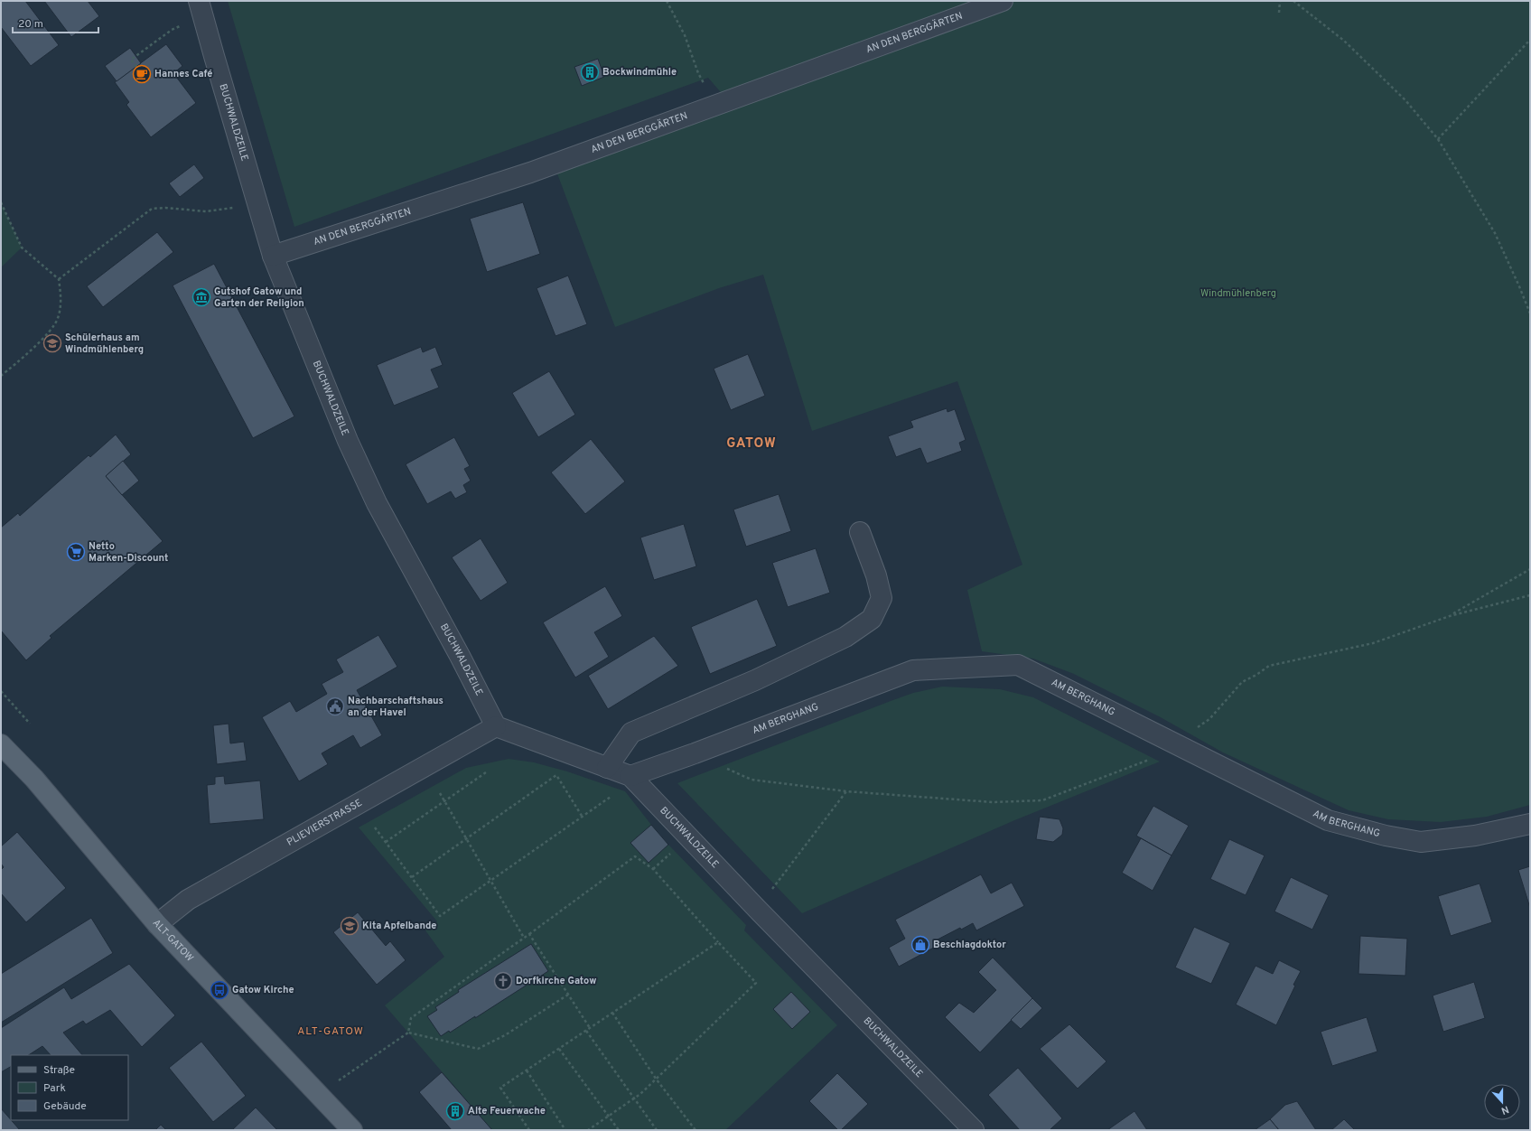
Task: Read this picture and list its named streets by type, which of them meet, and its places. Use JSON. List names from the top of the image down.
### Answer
{
  "streets": {
    "main road": ["ALT-GATOW"],
    "street": [
      "AN DEN BERGGÄRTEN",
      "BUCHWALDZEILE",
      "AM BERGHANG",
      "PLIEVIERSTRASSE"
    ]
  },
  "crossings": [
    ["AN DEN BERGGÄRTEN", "BUCHWALDZEILE"],
    ["BUCHWALDZEILE", "AM BERGHANG"],
    ["BUCHWALDZEILE", "PLIEVIERSTRASSE"],
    ["PLIEVIERSTRASSE", "ALT-GATOW"]
  ],
  "districts": ["GATOW", "ALT-GATOW"],
  "parks": ["Windmühlenberg"],
  "places": {
    "building": ["Bockwindmühle", "Alte Feuerwache"],
    "cafe": ["Hannes Café"],
    "museum": ["Gutshof Gatow und Garten der Religion"],
    "school or university": ["Schülerhaus am Windmühlenberg", "Kita Apfelbande"],
    "supermarket": ["Netto Marken-Discount"],
    "public building": ["Nachbarschaftshaus an der Havel"],
    "shop": ["Beschlagdoktor"],
    "church": ["Dorfkirche Gatow"],
    "bus stop": ["Gatow Kirche"]
  },
  "legend": ["Straße", "Park", "Gebäude"],
  "scale_bar": "20 m",
  "north": "bottom"
}
